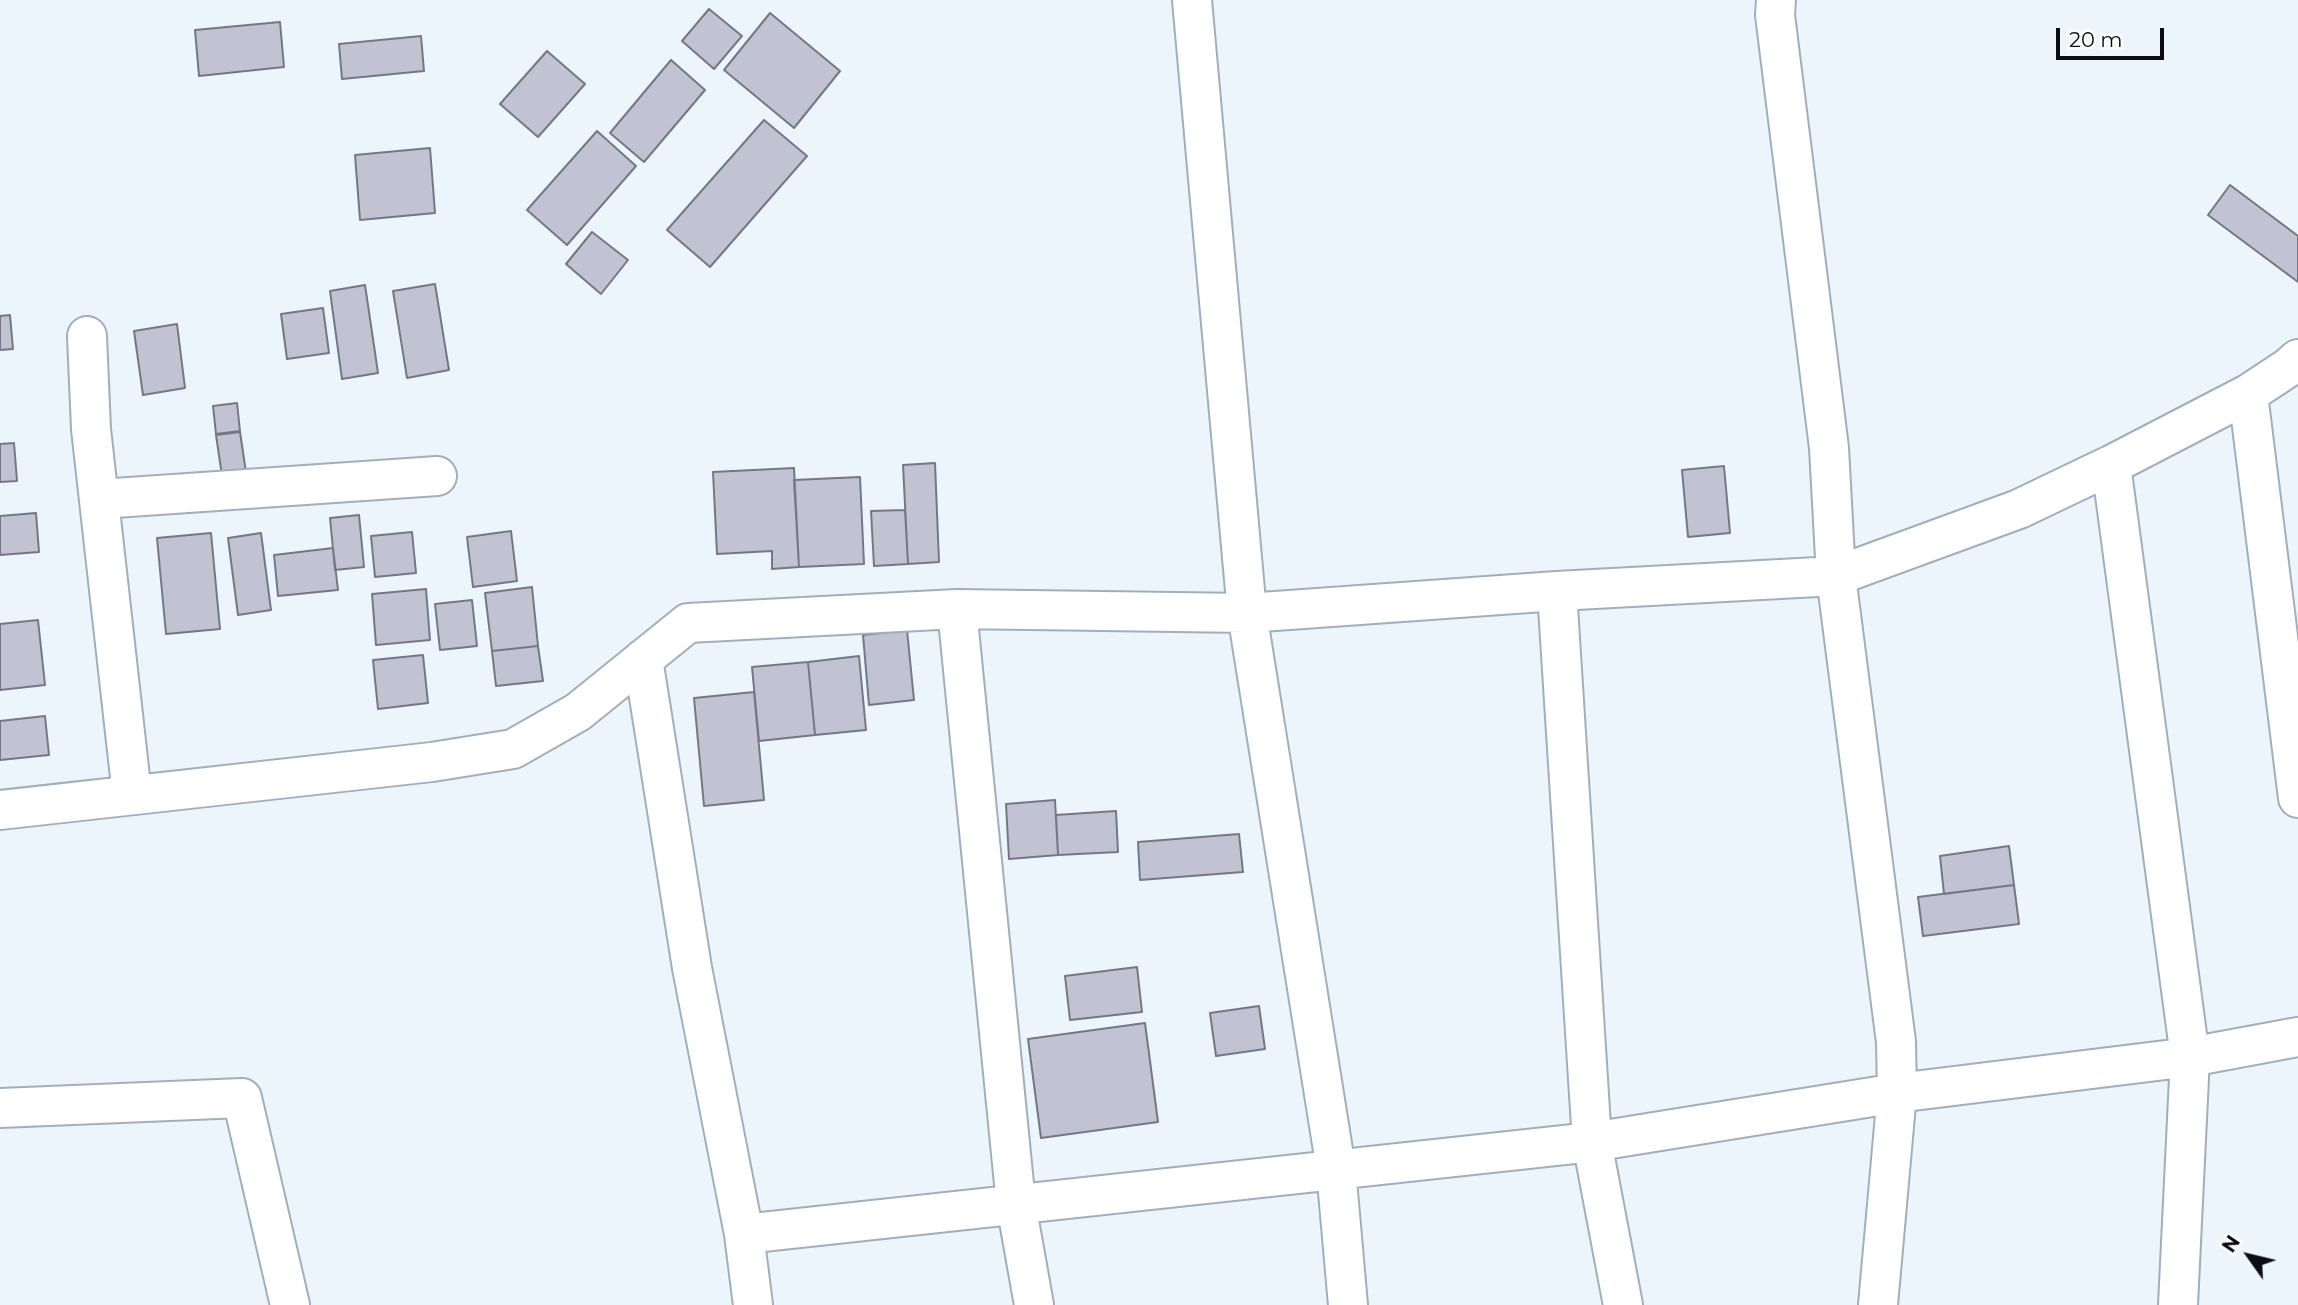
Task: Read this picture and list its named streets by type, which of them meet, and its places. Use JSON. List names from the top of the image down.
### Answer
{
  "scale_bar": "20 m",
  "north": "top left"
}
